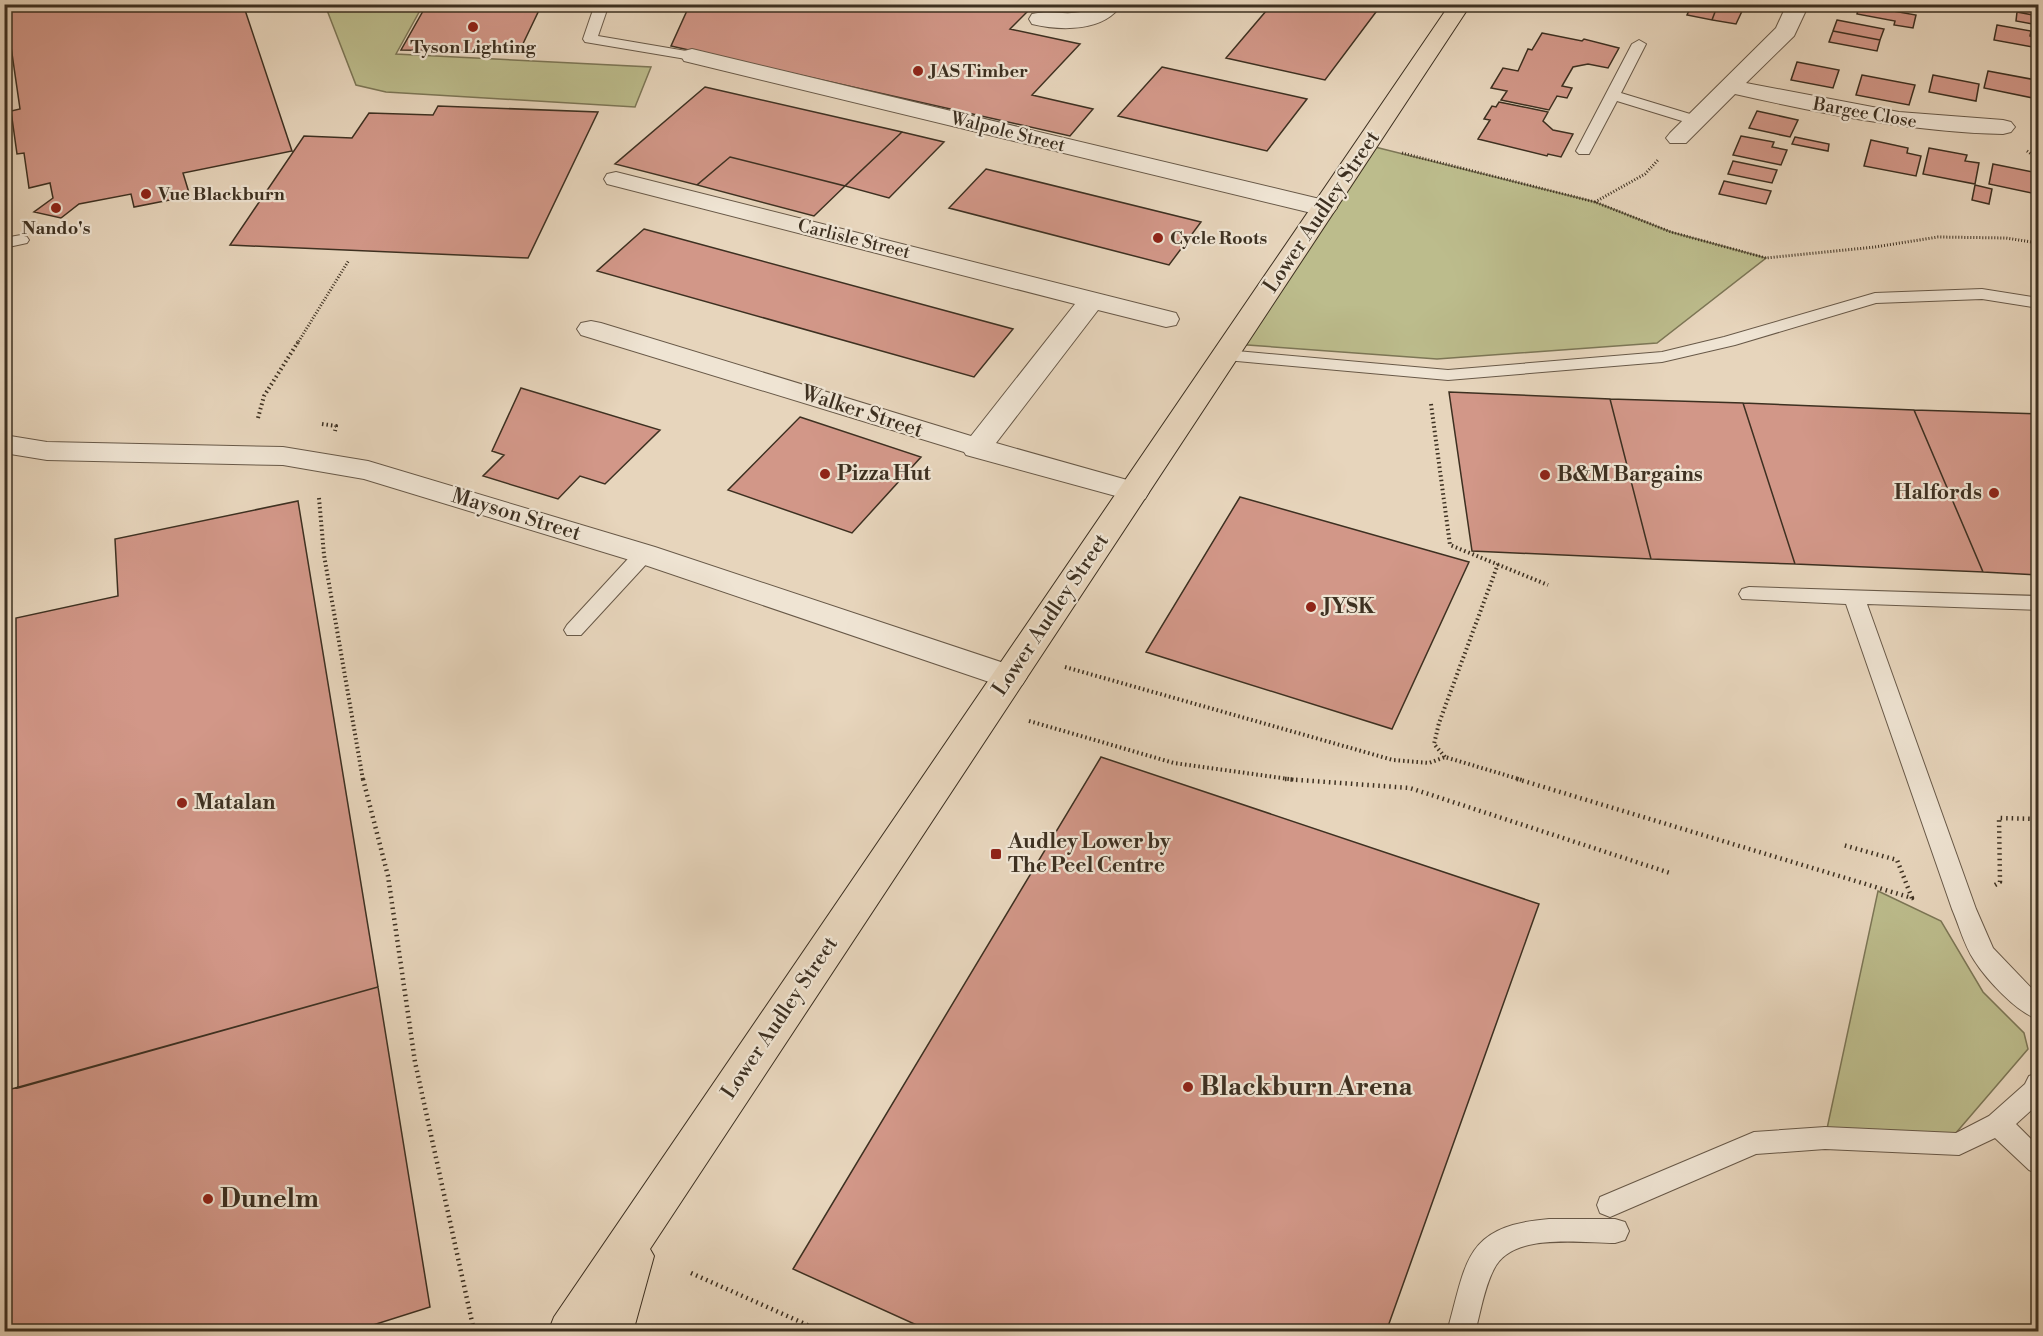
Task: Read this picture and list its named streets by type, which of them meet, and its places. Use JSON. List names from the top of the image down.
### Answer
{
  "streets": {
    "highway": ["Lower Audley Street"],
    "street": [
      "Bargee Close",
      "Walpole Street",
      "Carlisle Street",
      "Walker Street",
      "Mayson Street"
    ]
  },
  "crossings": [
    ["Walpole Street", "Lower Audley Street"],
    ["Lower Audley Street", "Walker Street"],
    ["Lower Audley Street", "Mayson Street"]
  ],
  "places": {
    "other": [
      "Tyson Lighting",
      "JAS Timber",
      "Vue Blackburn",
      "Nando's",
      "Cycle Roots",
      "Pizza Hut",
      "B&M Bargains",
      "Halfords",
      "JYSK",
      "Matalan",
      "Blackburn Arena",
      "Dunelm"
    ],
    "transit": ["Audley Lower by The Peel Centre"]
  }
}
